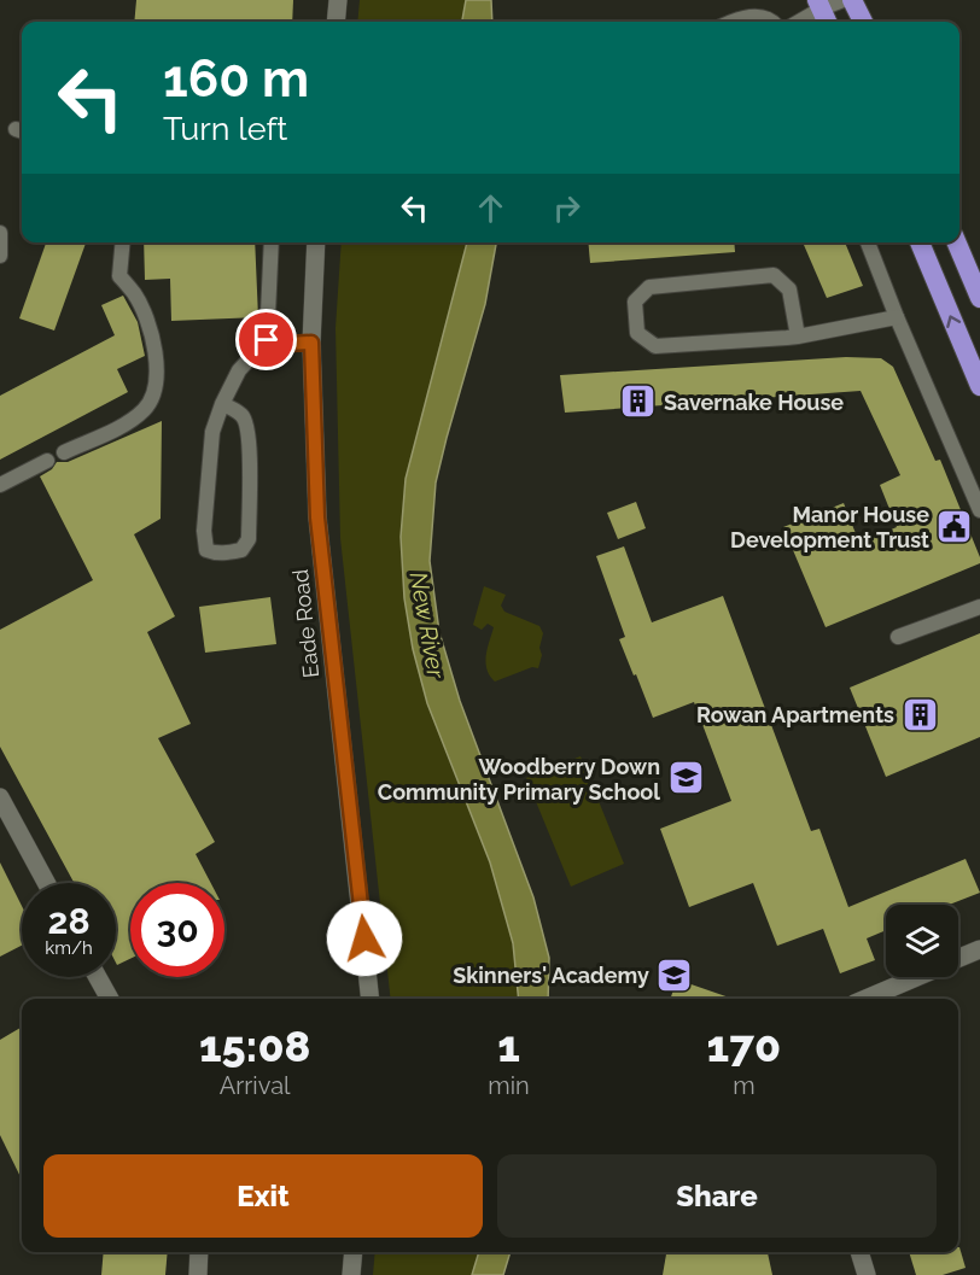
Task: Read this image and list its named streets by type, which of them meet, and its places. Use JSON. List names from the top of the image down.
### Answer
{
  "streets": {
    "street": ["Eade Road"]
  },
  "water": ["New River"],
  "places": {
    "building": ["Savernake House", "Rowan Apartments"],
    "public building": ["Manor House Development Trust"],
    "school or university": ["Woodberry Down Community Primary School", "Skinners' Academy"]
  },
  "page": {
    "turn": ["160 m", "Turn left"],
    "speed": "28 km/h",
    "limit": "30",
    "eta": [
      "15:08",
      "Arrival",
      "1",
      "min",
      "170",
      "m"
    ],
    "buttons": ["Exit", "Share"]
  }
}
